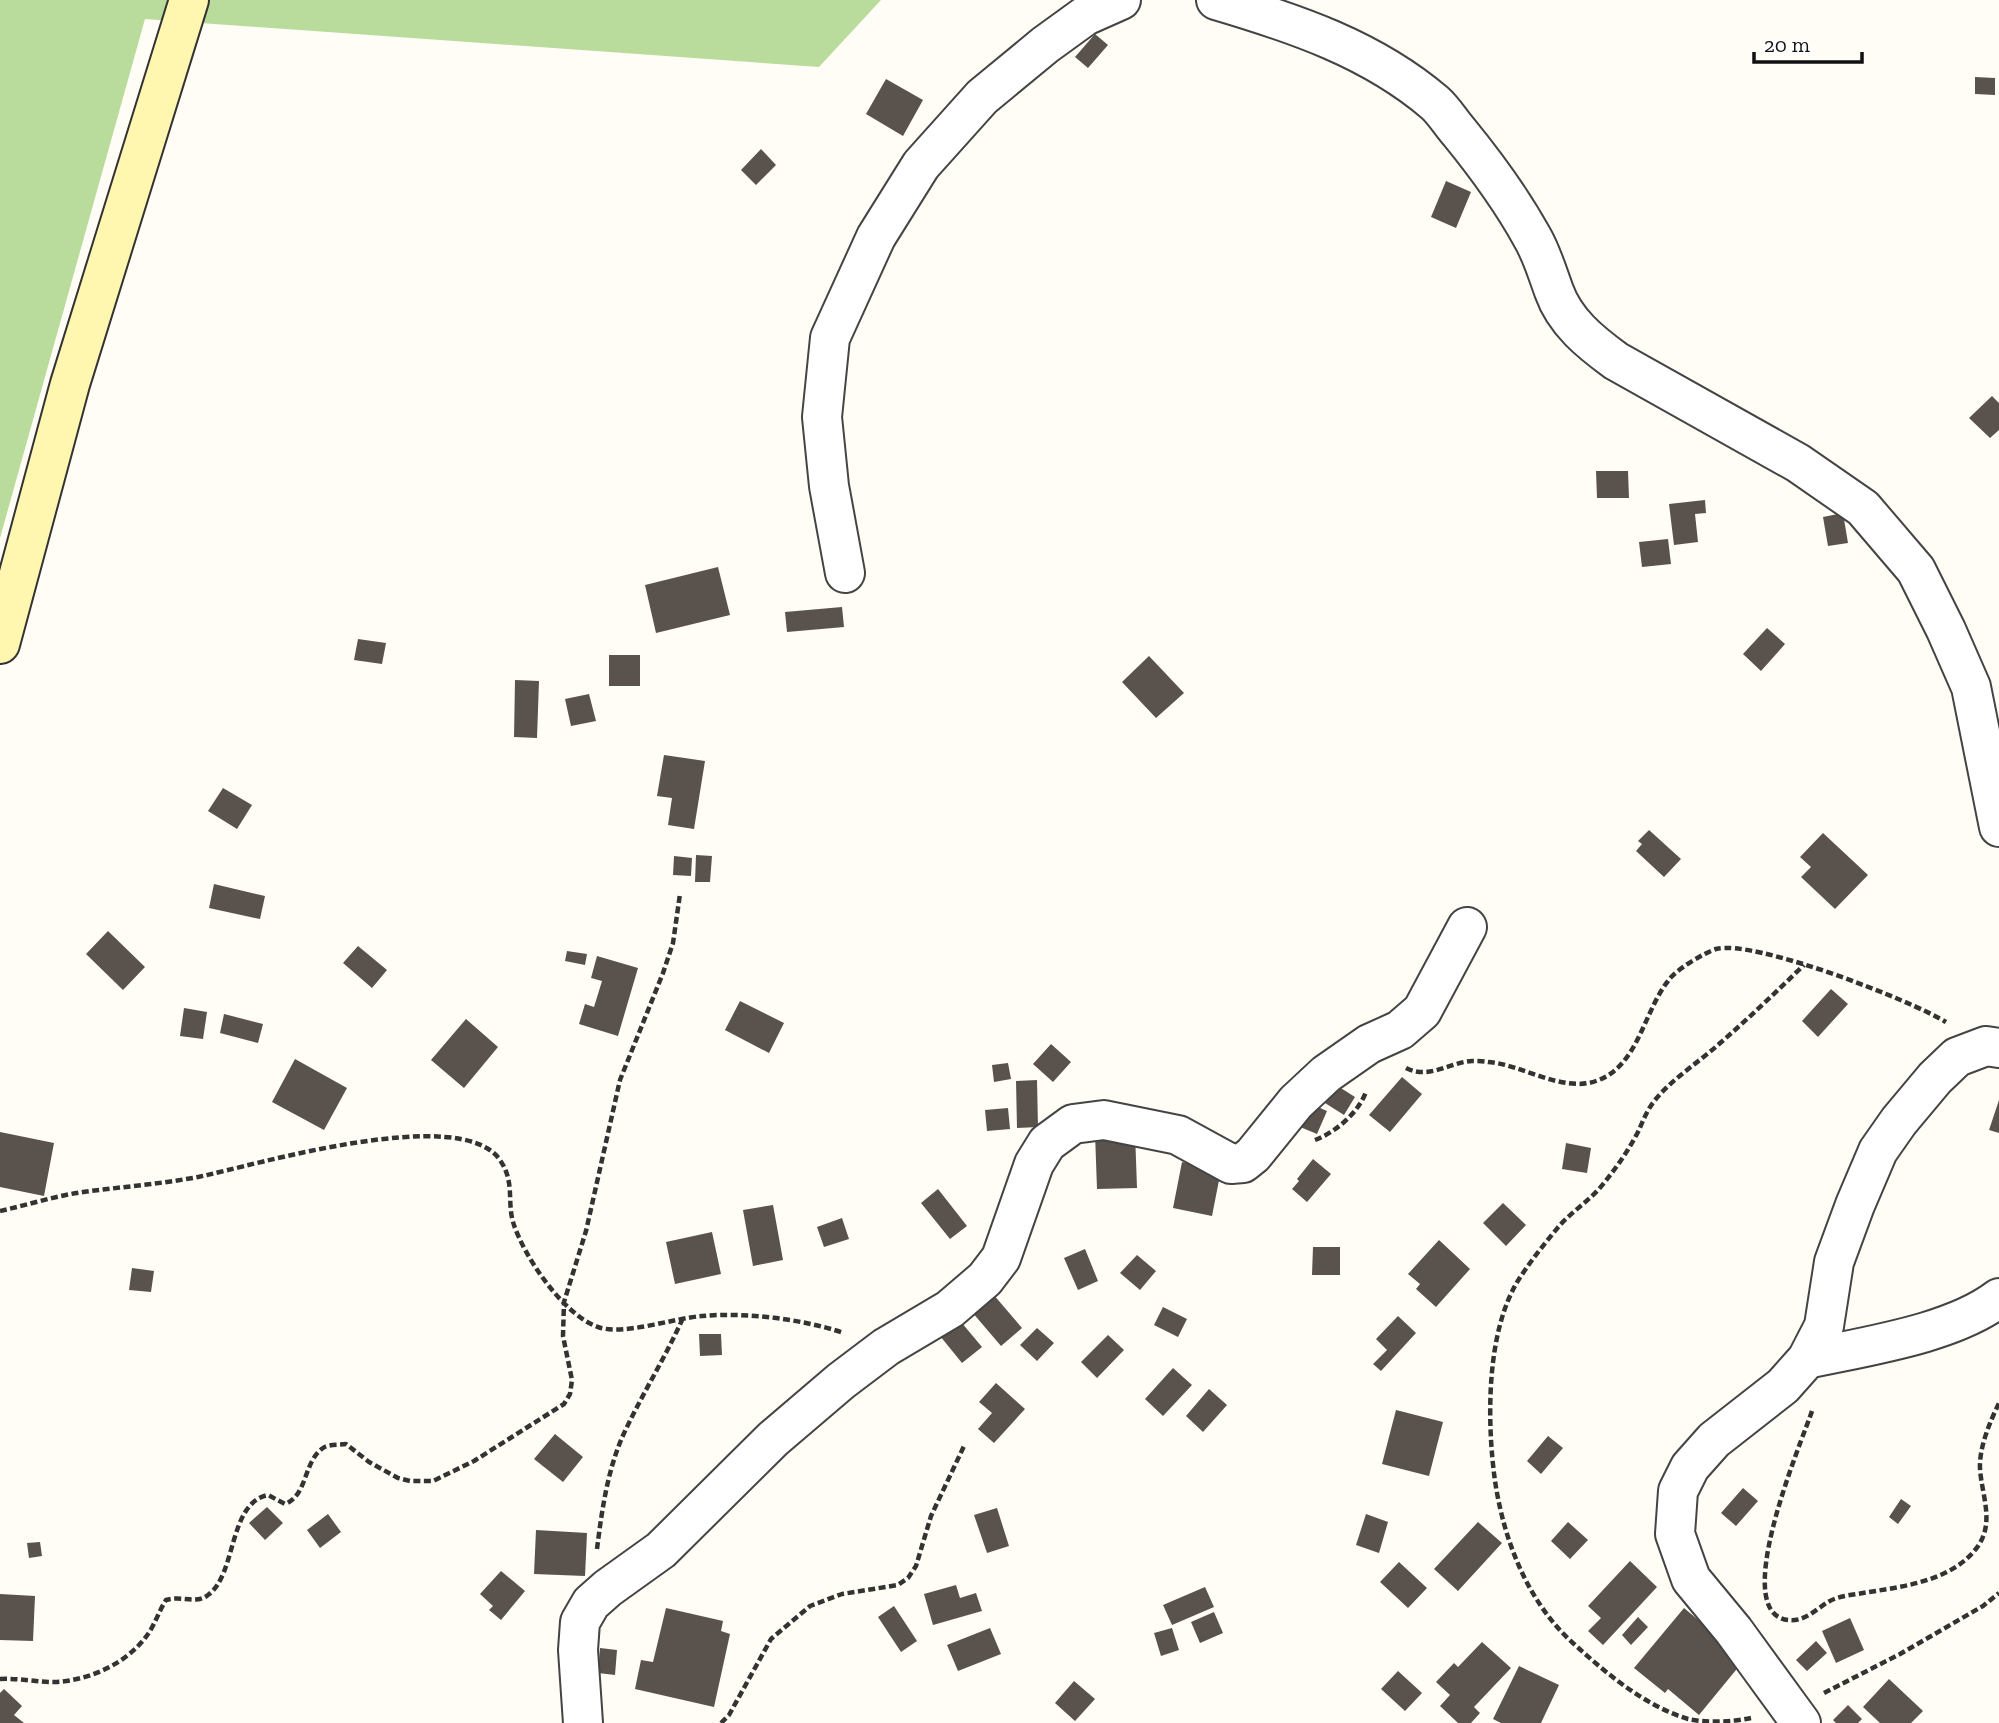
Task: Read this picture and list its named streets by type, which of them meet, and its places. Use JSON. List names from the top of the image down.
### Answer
{
  "scale_bar": "20 m"
}
